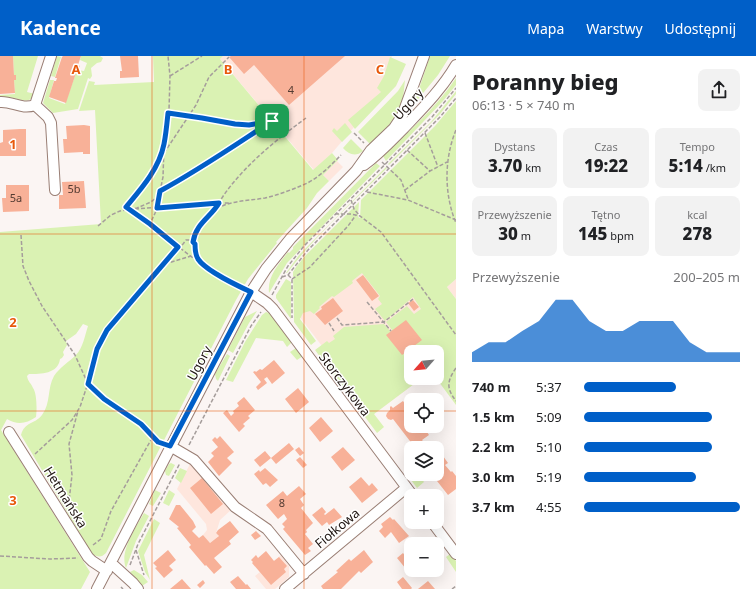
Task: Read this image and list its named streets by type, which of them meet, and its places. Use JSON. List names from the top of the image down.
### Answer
{
  "streets": {
    "street": [
      "Ugory",
      "Storczykowa",
      "Hetmańska",
      "Fiołkowa"
    ]
  },
  "crossings": [
    ["Ugory", "Storczykowa"],
    ["Ugory", "Hetmańska"],
    ["Storczykowa", "Fiołkowa"]
  ],
  "house_numbers": [
    "4",
    "5b",
    "5a",
    "8"
  ],
  "north": "bottom left",
  "page": {
    "header": "Kadence",
    "nav": ["Mapa", "Warstwy", "Udostępnij"],
    "heading": ["Poranny bieg", "06:13 · 5 × 740 m"],
    "stats": [
      ["Dystans", "3.70 km"],
      ["Czas", "19:22"],
      ["Tempo", "5:14 /km"],
      ["Przewyższenie", "30 m"],
      ["Tętno", "145 bpm"],
      ["kcal", "278"]
    ],
    "chart": ["Przewyższenie", "200–205 m"],
    "map_buttons": ["+", "−"],
    "list": [
      {
        "name": "740 m",
        "note": "5:37"
      },
      {
        "name": "1.5 km",
        "note": "5:09"
      },
      {
        "name": "2.2 km",
        "note": "5:10"
      },
      {
        "name": "3.0 km",
        "note": "5:19"
      },
      {
        "name": "3.7 km",
        "note": "4:55"
      }
    ]
  },
  "grid": {
    "columns": ["A", "B", "C"],
    "rows": ["1", "2", "3"]
  }
}
